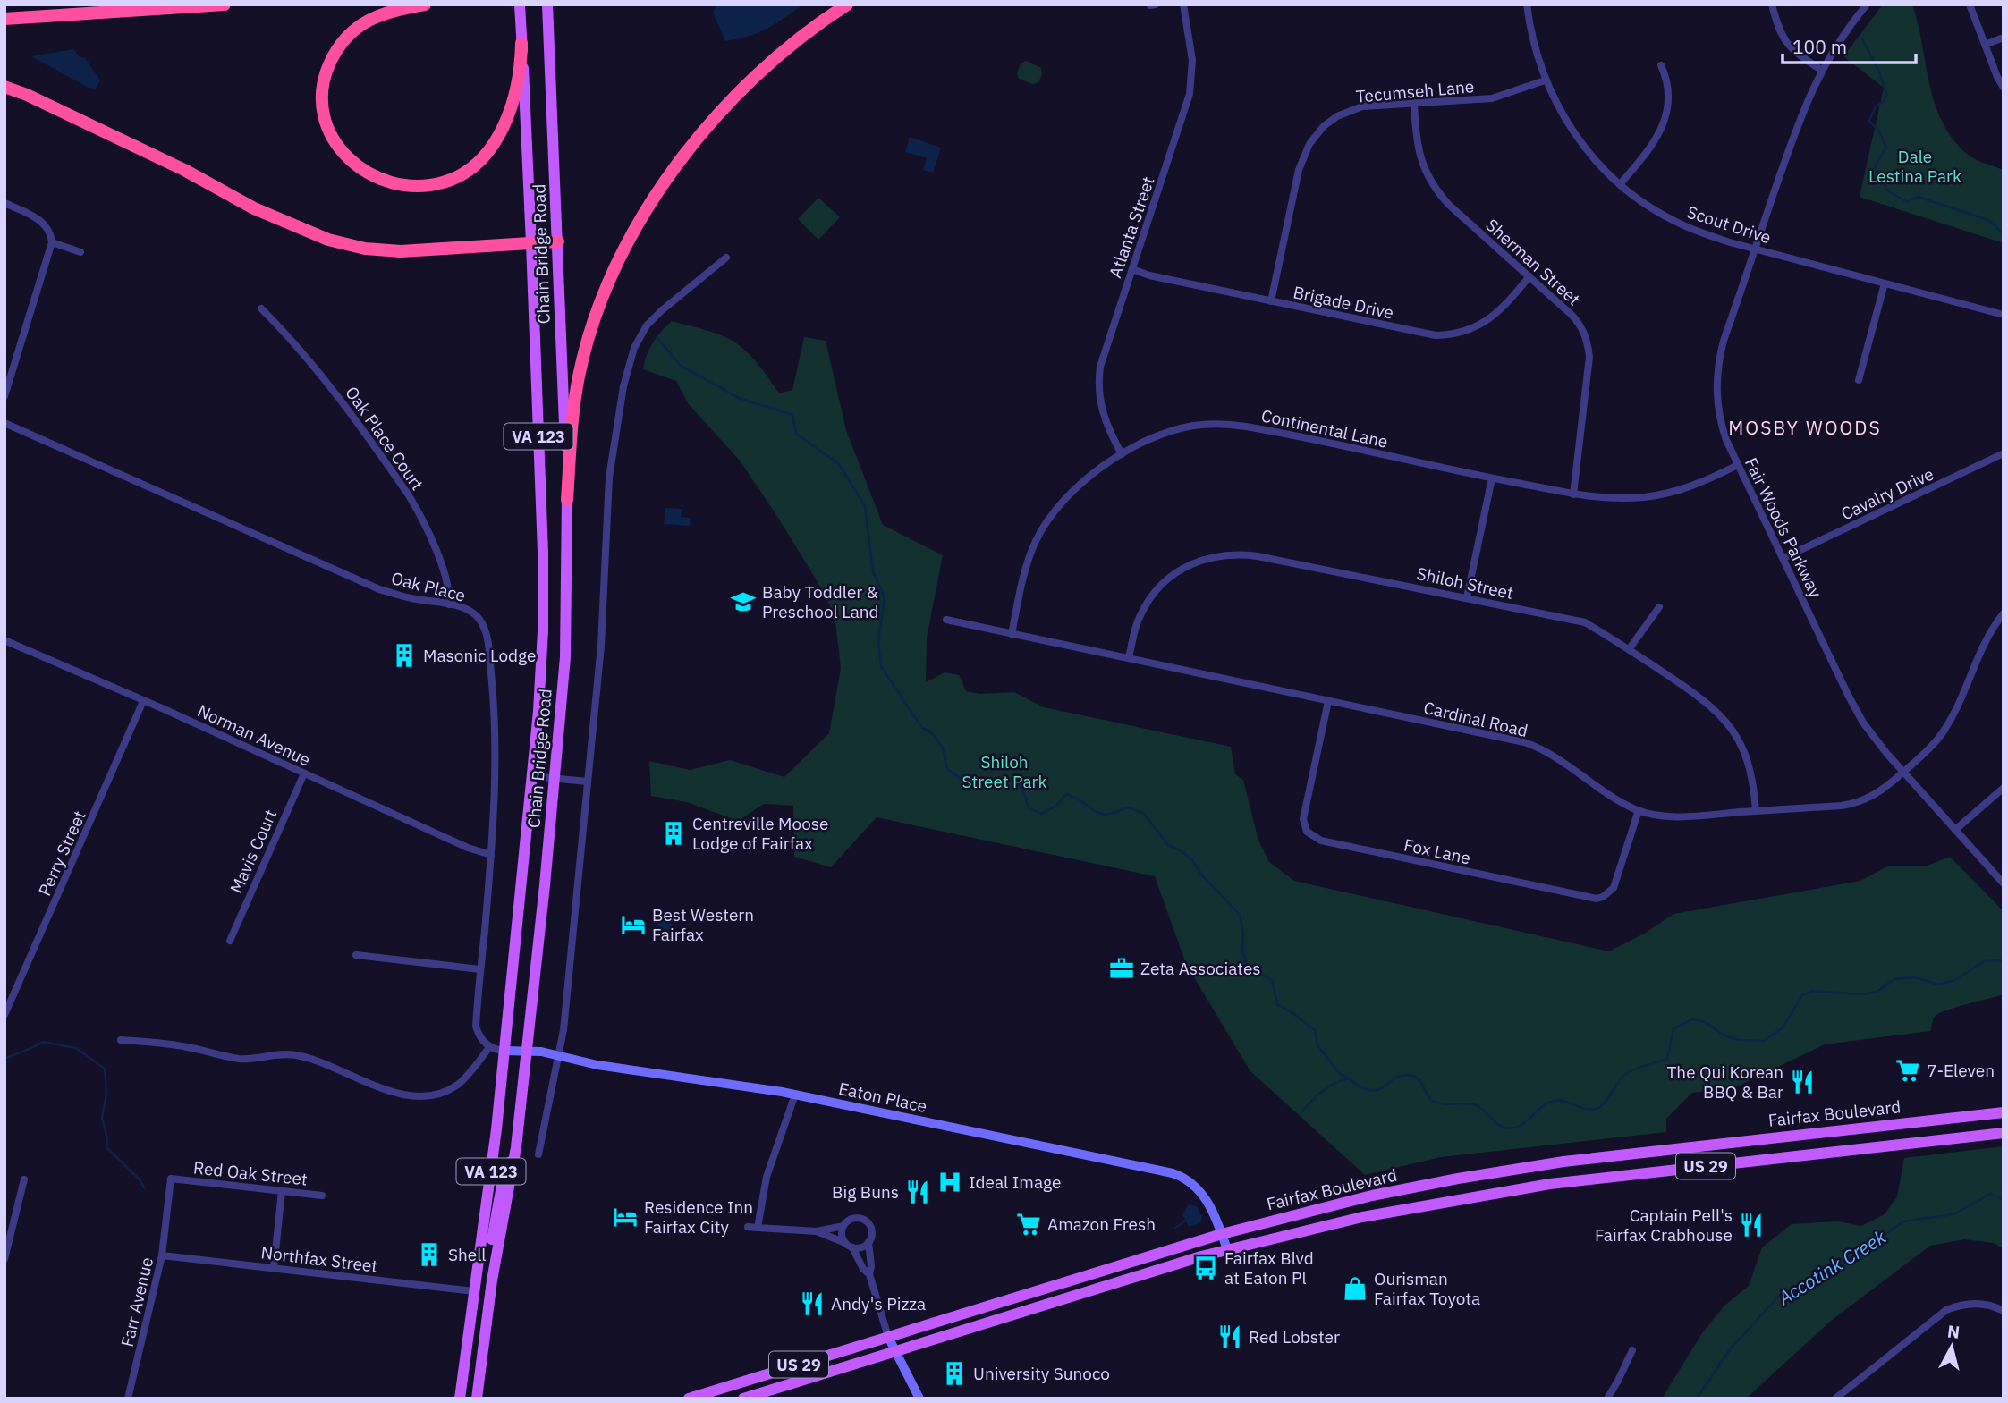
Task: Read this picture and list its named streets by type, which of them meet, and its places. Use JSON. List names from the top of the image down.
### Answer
{
  "streets": {
    "main road": [
      "Chain Bridge Road",
      "VA 123",
      "Fairfax Boulevard",
      "US 29"
    ],
    "street": [
      "Tecumseh Lane",
      "Scout Drive",
      "Atlanta Street",
      "Sherman Street",
      "Brigade Drive",
      "Continental Lane",
      "Oak Place Court",
      "Cavalry Drive",
      "Fair Woods Parkway",
      "Shiloh Street",
      "Oak Place",
      "Cardinal Road",
      "Norman Avenue",
      "Mavis Court",
      "Fox Lane",
      "Perry Street",
      "Eaton Place",
      "Red Oak Street",
      "Northfax Street",
      "Farr Avenue"
    ]
  },
  "crossings": [
    ["Tecumseh Lane", "Scout Drive"],
    ["Tecumseh Lane", "Sherman Street"],
    ["Tecumseh Lane", "Brigade Drive"],
    ["Scout Drive", "Fair Woods Parkway"],
    ["Atlanta Street", "Brigade Drive"],
    ["Atlanta Street", "Continental Lane"],
    ["Chain Bridge Road", "Eaton Place"],
    ["Chain Bridge Road", "Northfax Street"],
    ["Sherman Street", "Brigade Drive"],
    ["Sherman Street", "Continental Lane"],
    ["Continental Lane", "Fair Woods Parkway"],
    ["Continental Lane", "Cardinal Road"],
    ["Oak Place Court", "Oak Place"],
    ["Cavalry Drive", "Fair Woods Parkway"],
    ["Fair Woods Parkway", "Cardinal Road"],
    ["Shiloh Street", "Cardinal Road"],
    ["Oak Place", "Norman Avenue"],
    ["Oak Place", "Eaton Place"],
    ["Cardinal Road", "Fox Lane"],
    ["Norman Avenue", "Mavis Court"],
    ["Norman Avenue", "Perry Street"],
    ["Eaton Place", "Fairfax Boulevard"],
    ["Red Oak Street", "Farr Avenue"],
    ["Northfax Street", "Farr Avenue"]
  ],
  "districts": ["MOSBY WOODS"],
  "water": ["Accotink Creek"],
  "parks": ["Dale Lestina Park", "Shiloh Street Park"],
  "places": {
    "school or university": ["Baby Toddler & Preschool Land"],
    "building": [
      "Masonic Lodge",
      "Centreville Moose Lodge of Fairfax",
      "Shell",
      "University Sunoco"
    ],
    "hotel": ["Best Western Fairfax", "Residence Inn Fairfax City"],
    "office": ["Zeta Associates"],
    "supermarket": ["7-Eleven", "Amazon Fresh"],
    "restaurant": [
      "The Qui Korean BBQ & Bar",
      "Big Buns",
      "Captain Pell's Fairfax Crabhouse",
      "Andy's Pizza",
      "Red Lobster"
    ],
    "hospital": ["Ideal Image"],
    "bus stop": ["Fairfax Blvd at Eaton Pl"],
    "shop": ["Ourisman Fairfax Toyota"]
  },
  "scale_bar": "100 m",
  "north": "top"
}
